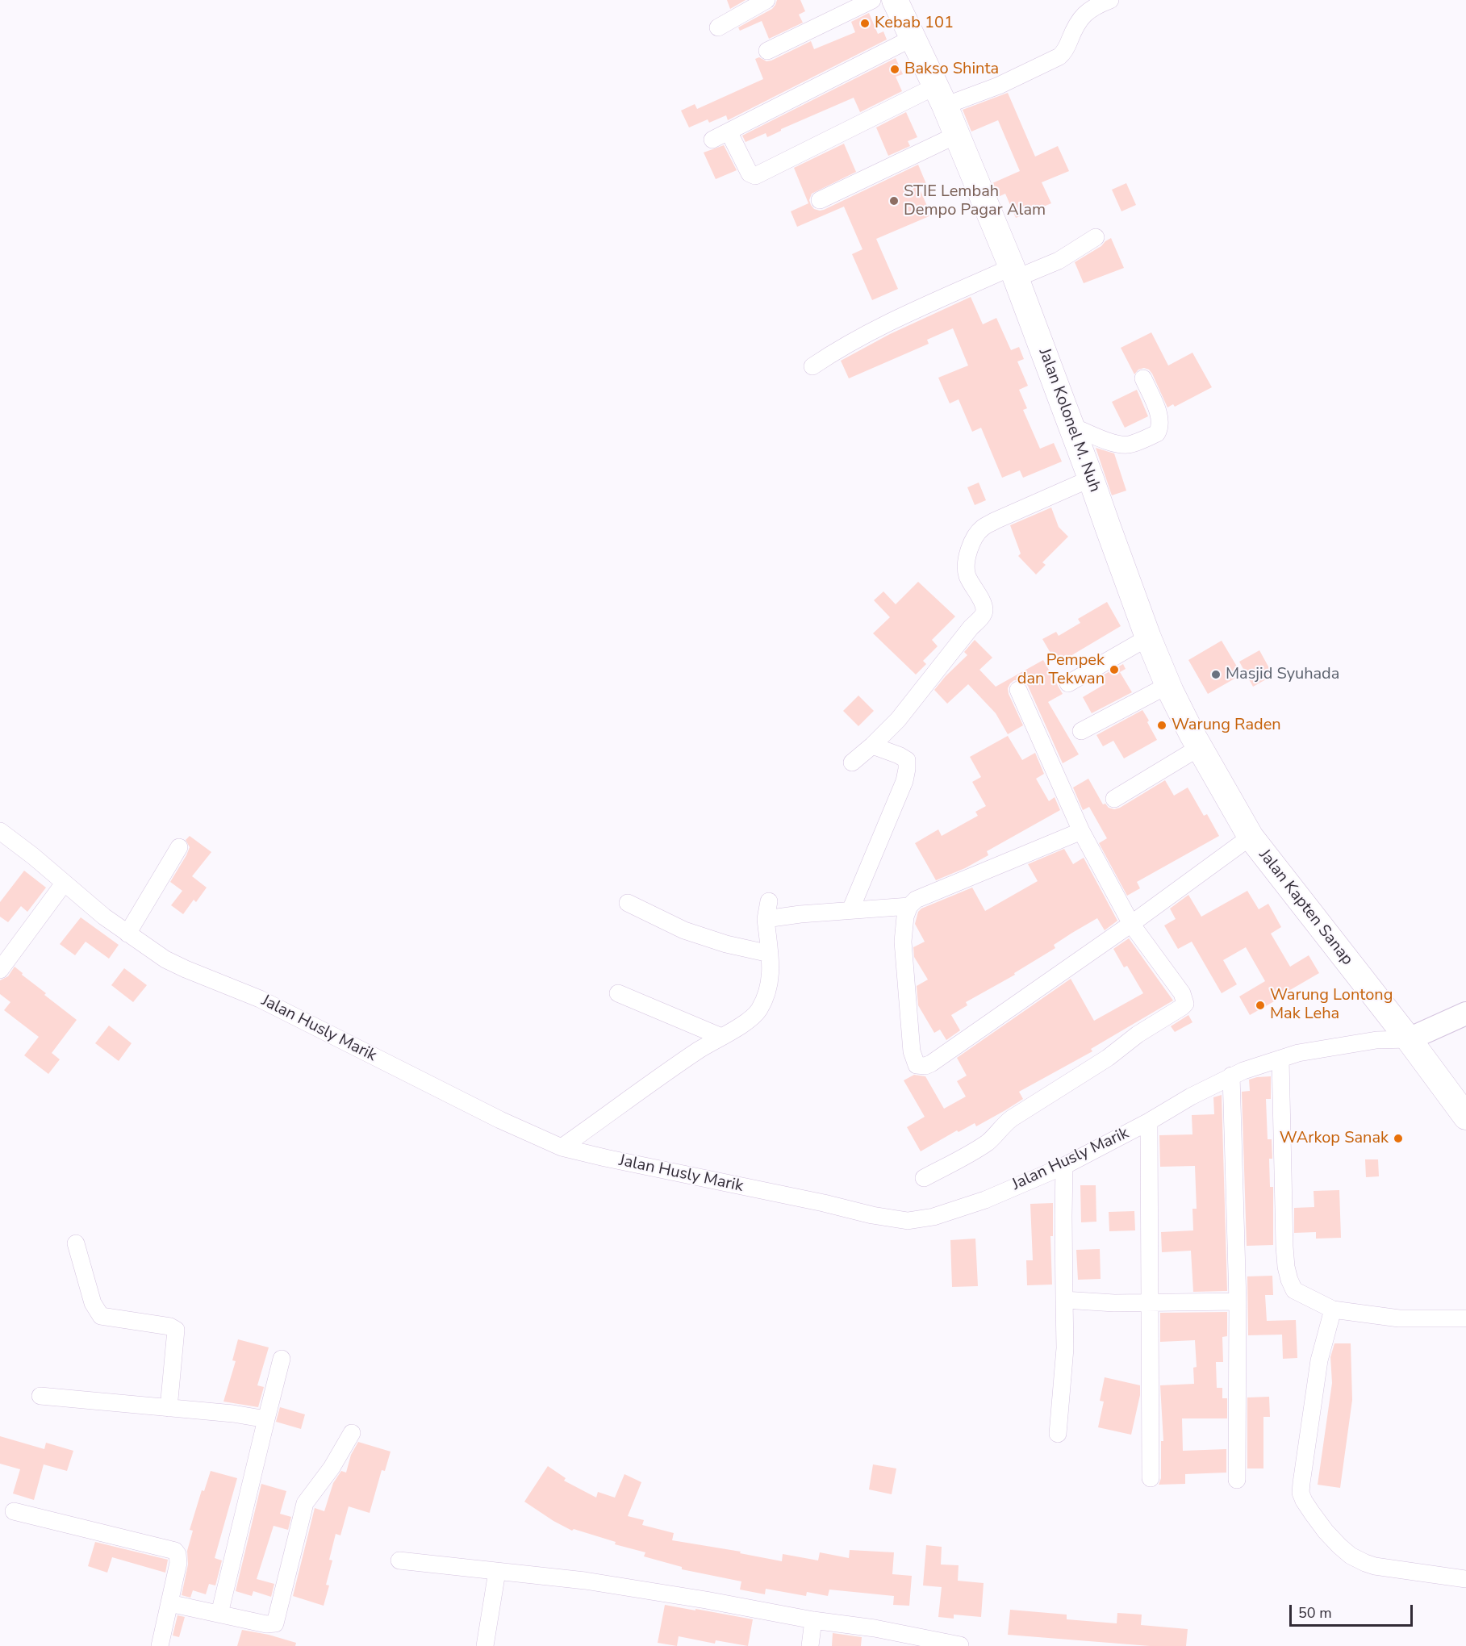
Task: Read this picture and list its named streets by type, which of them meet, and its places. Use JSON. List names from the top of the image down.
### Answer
{
  "streets": {
    "main road": ["Jalan Kolonel M. Nuh", "Jalan Kapten Sanap"],
    "street": ["Jalan Husly Marik"]
  },
  "crossings": [
    ["Jalan Kolonel M. Nuh", "Jalan Kapten Sanap"],
    ["Jalan Kapten Sanap", "Jalan Husly Marik"]
  ],
  "places": [
    "Kebab 101",
    "Bakso Shinta",
    "STIE Lembah Dempo Pagar Alam",
    "Pempek dan Tekwan",
    "Masjid Syuhada",
    "Warung Raden",
    "Warung Lontong Mak Leha",
    "WArkop Sanak"
  ],
  "scale_bar": "50 m"
}
